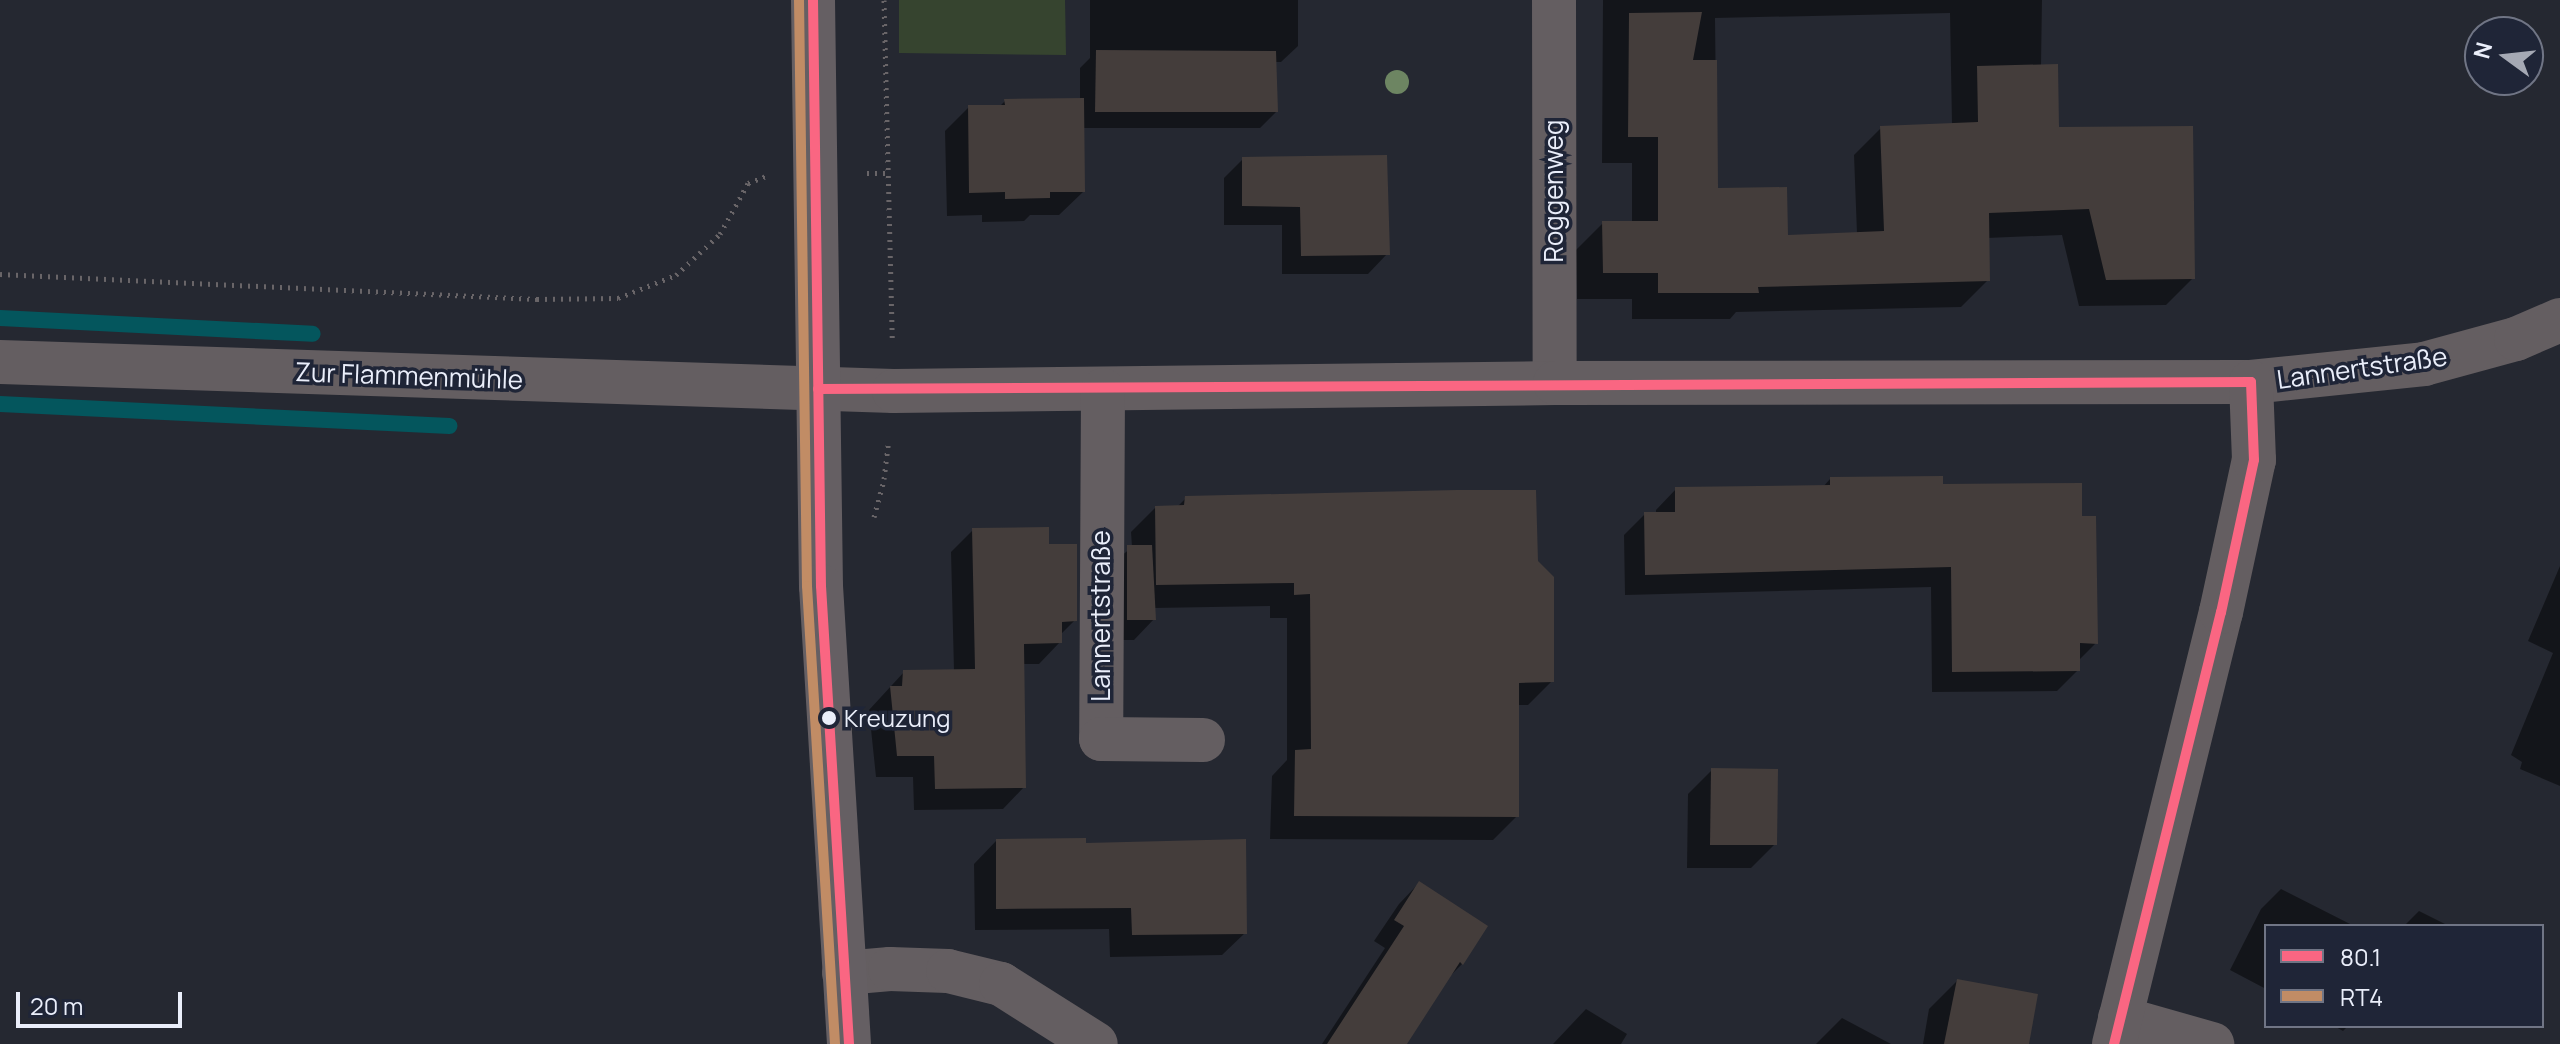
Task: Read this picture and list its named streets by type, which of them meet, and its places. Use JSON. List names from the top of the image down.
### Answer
{
  "streets": {
    "street": ["Roggenweg", "Lannertstraße", "Zur Flammenmühle"]
  },
  "crossings": [
    ["Roggenweg", "Lannertstraße"],
    ["Lannertstraße", "Zur Flammenmühle"]
  ],
  "places": ["Kreuzung"],
  "lines": ["transit line 80.1", "transit line RT4"],
  "legend": ["80.1", "RT4"],
  "scale_bar": "20 m",
  "north": "left"
}
